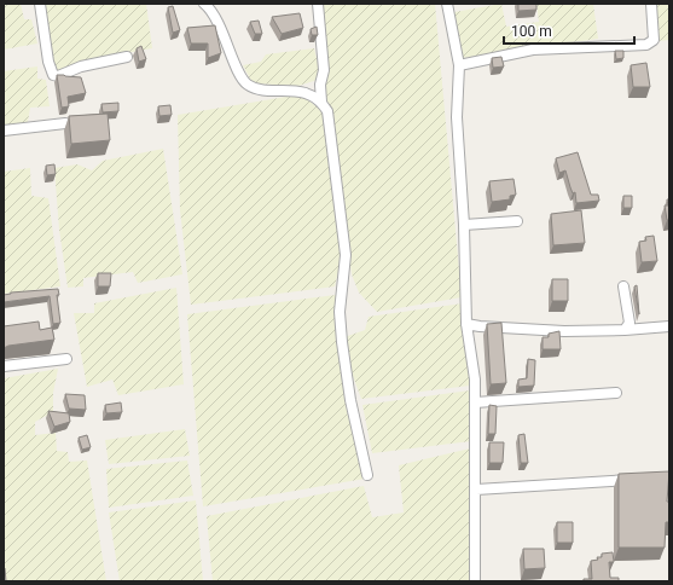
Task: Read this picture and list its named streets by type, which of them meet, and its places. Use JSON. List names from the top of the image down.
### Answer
{
  "scale_bar": "100 m"
}
